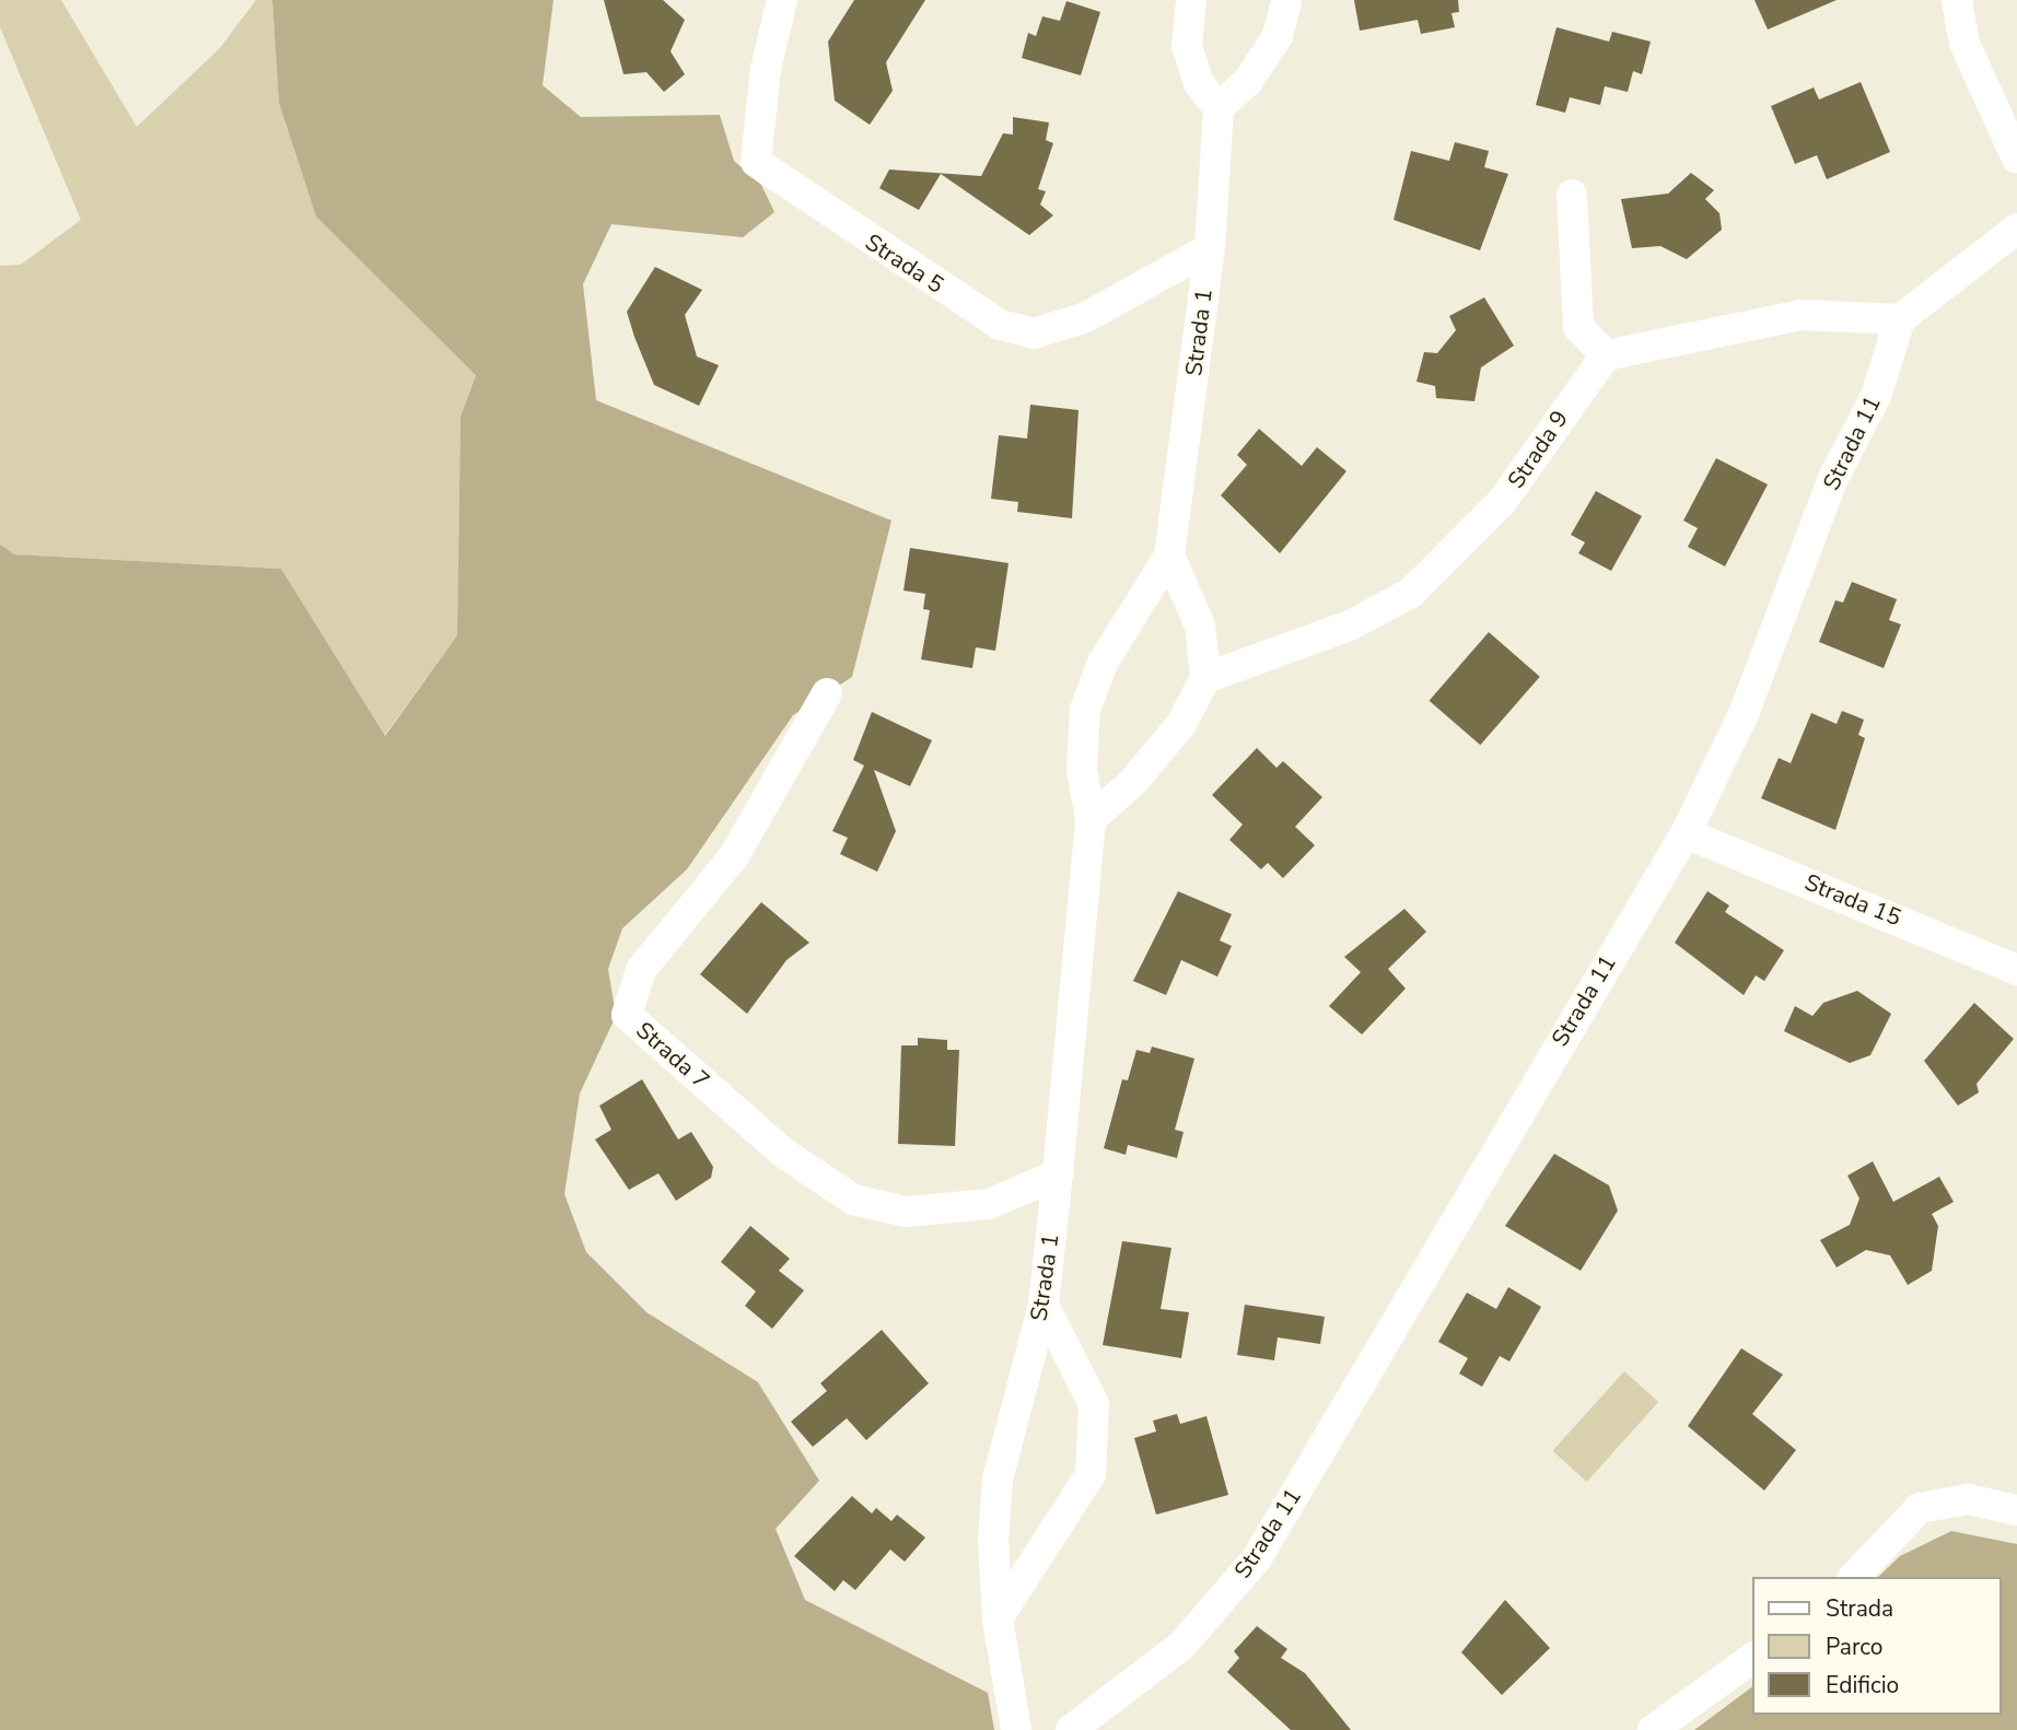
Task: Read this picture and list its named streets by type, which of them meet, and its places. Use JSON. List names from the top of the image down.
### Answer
{
  "streets": {
    "street": [
      "Strada 5",
      "Strada 1",
      "Strada 11",
      "Strada 9",
      "Strada 15",
      "Strada 7"
    ]
  },
  "crossings": [
    ["Strada 5", "Strada 1"],
    ["Strada 1", "Strada 7"],
    ["Strada 11", "Strada 15"]
  ],
  "legend": ["Strada", "Parco", "Edificio"]
}
